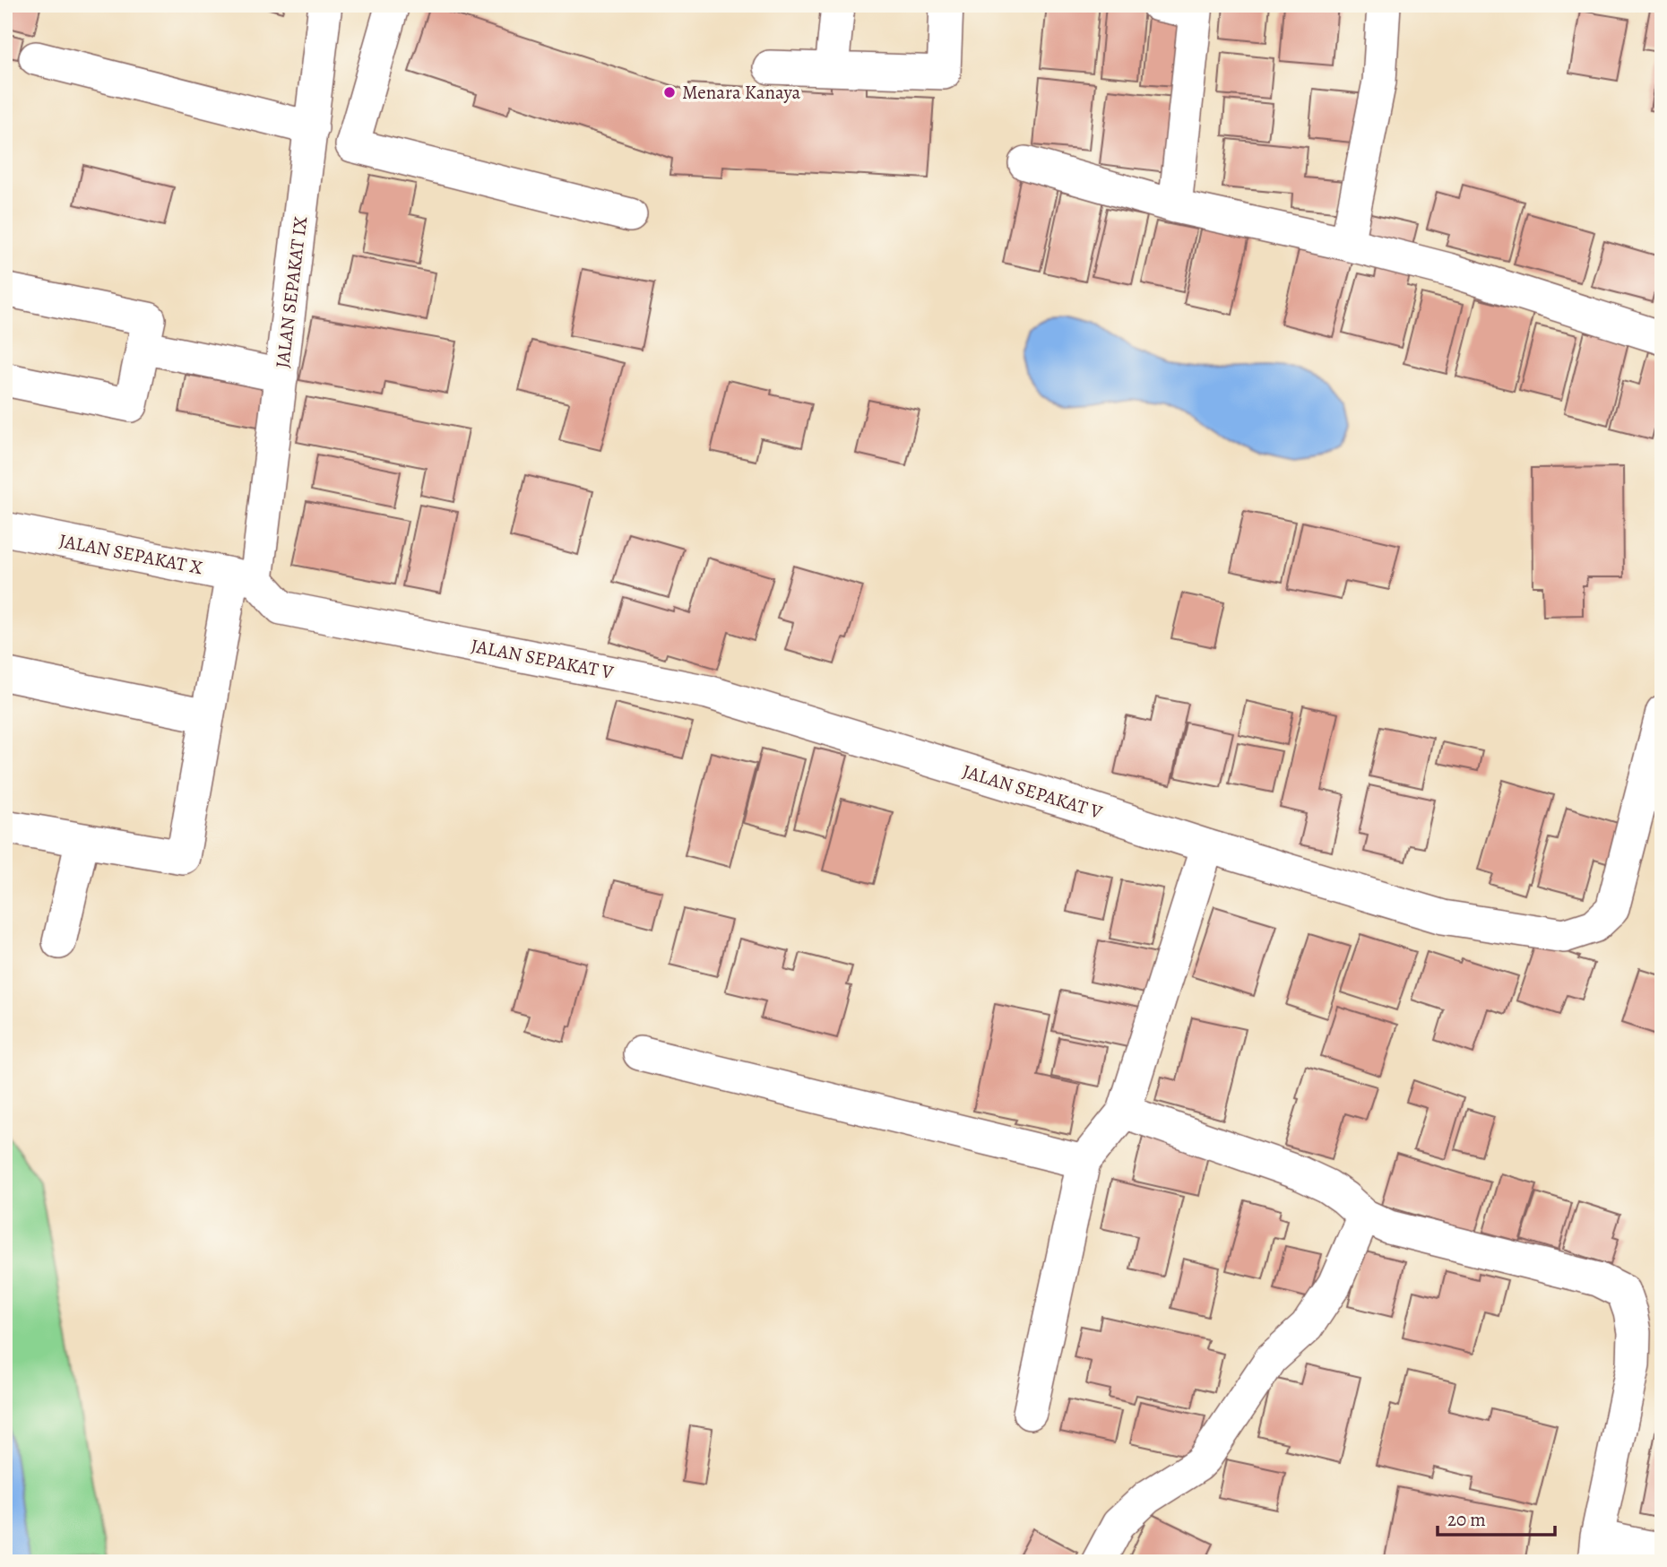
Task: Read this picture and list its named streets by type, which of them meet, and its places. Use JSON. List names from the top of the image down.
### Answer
{
  "streets": {
    "street": ["JALAN SEPAKAT IX", "JALAN SEPAKAT X", "JALAN SEPAKAT V"]
  },
  "crossings": [
    ["JALAN SEPAKAT IX", "JALAN SEPAKAT X"],
    ["JALAN SEPAKAT IX", "JALAN SEPAKAT V"],
    ["JALAN SEPAKAT X", "JALAN SEPAKAT V"]
  ],
  "places": ["Menara Kanaya"],
  "scale_bar": "20 m"
}
